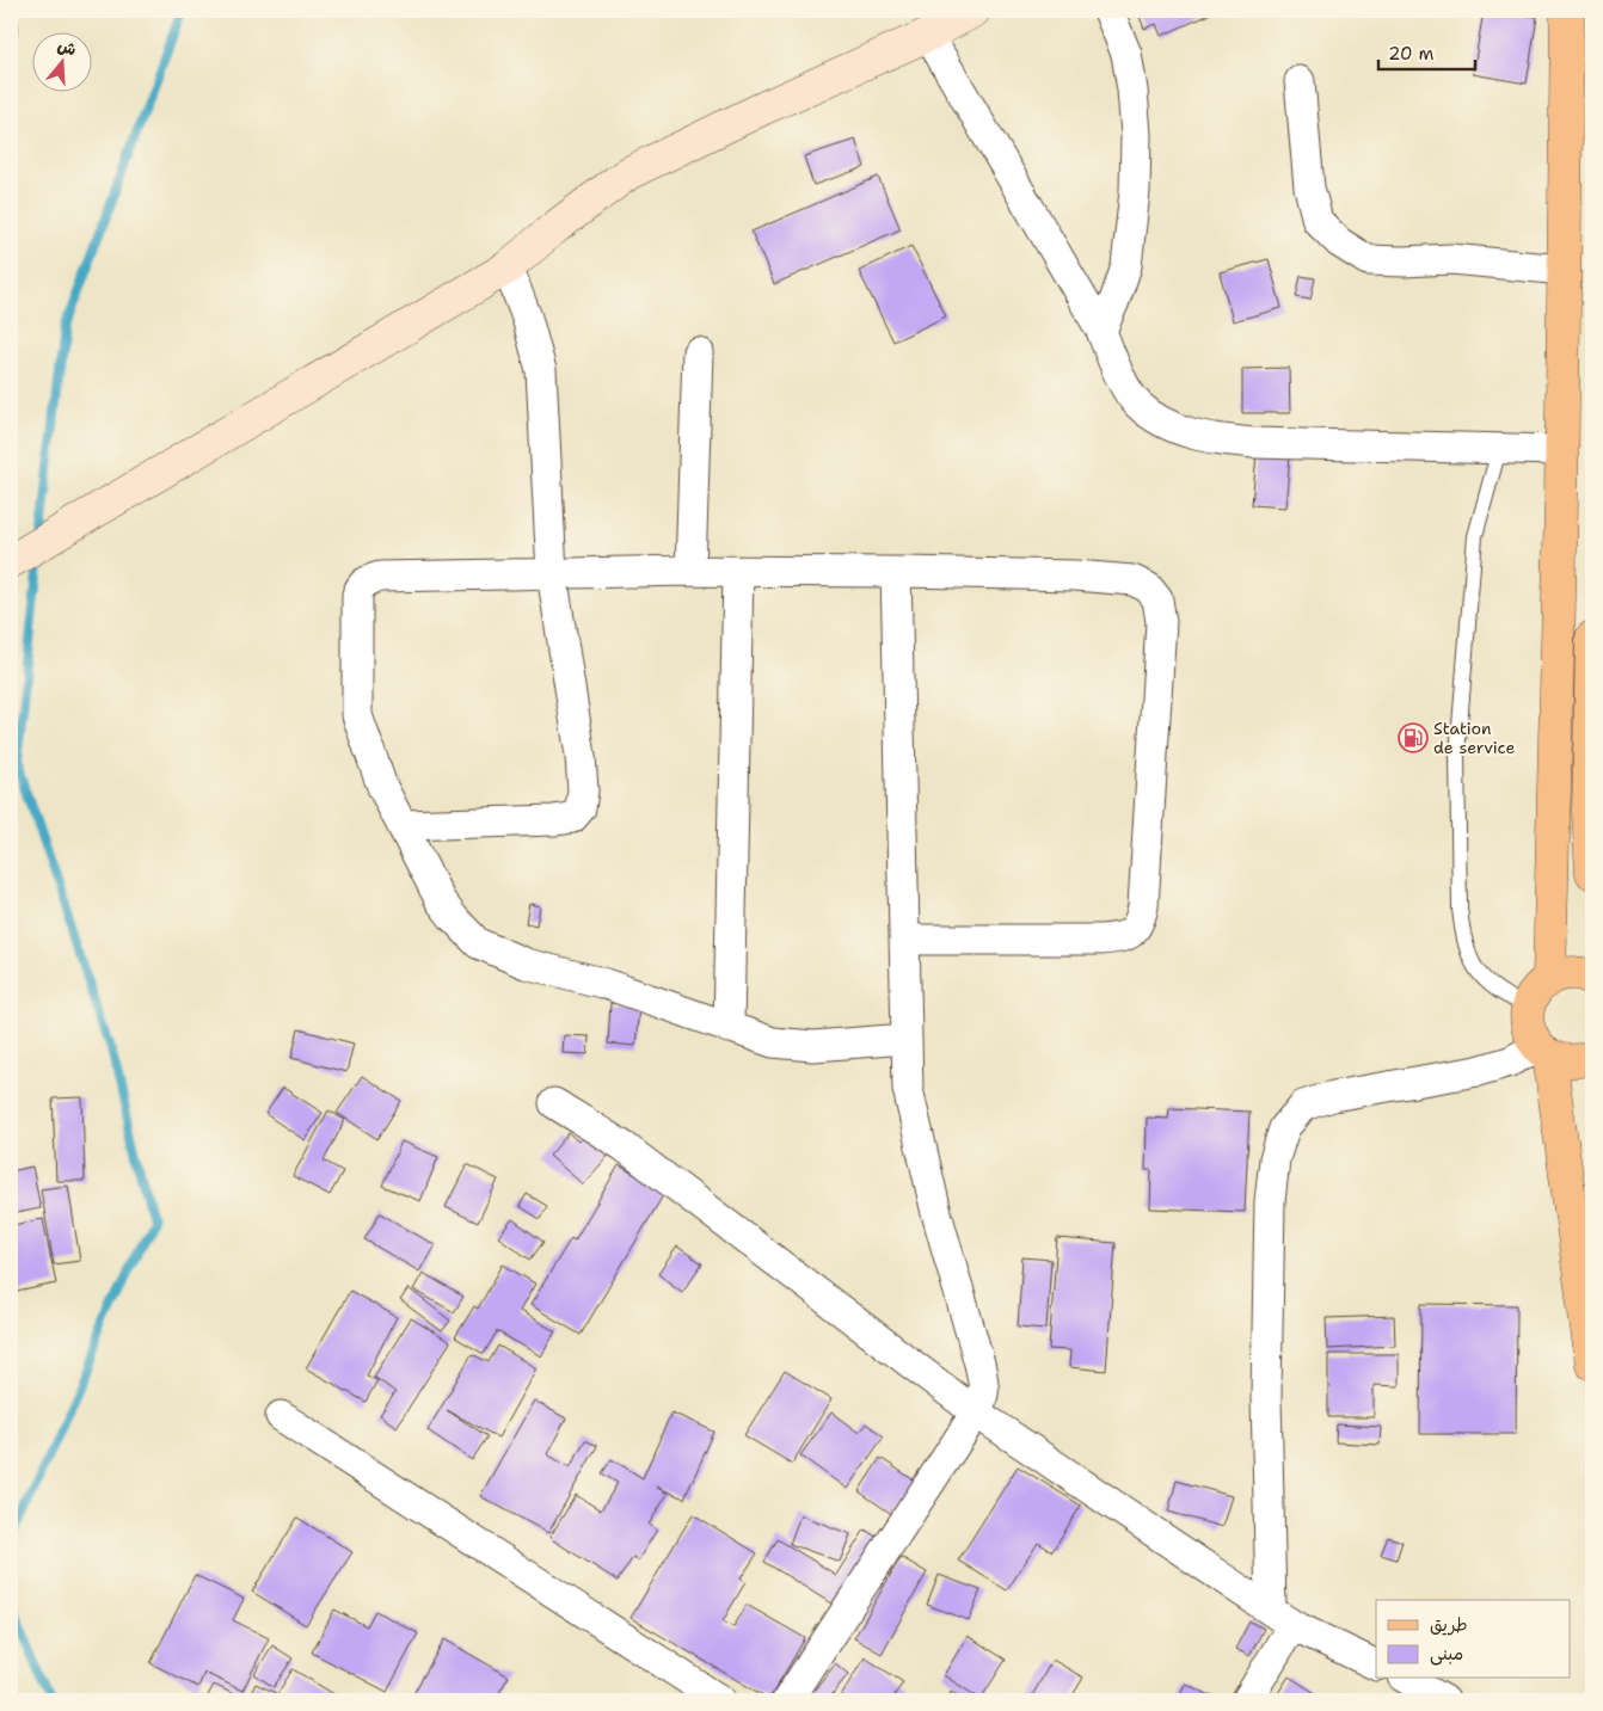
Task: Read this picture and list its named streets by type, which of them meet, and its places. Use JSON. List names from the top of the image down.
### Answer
{
  "places": {
    "fuel station": ["Station de service"]
  },
  "legend": ["طريق", "مبنى"],
  "scale_bar": "20 m",
  "north": "top"
}
